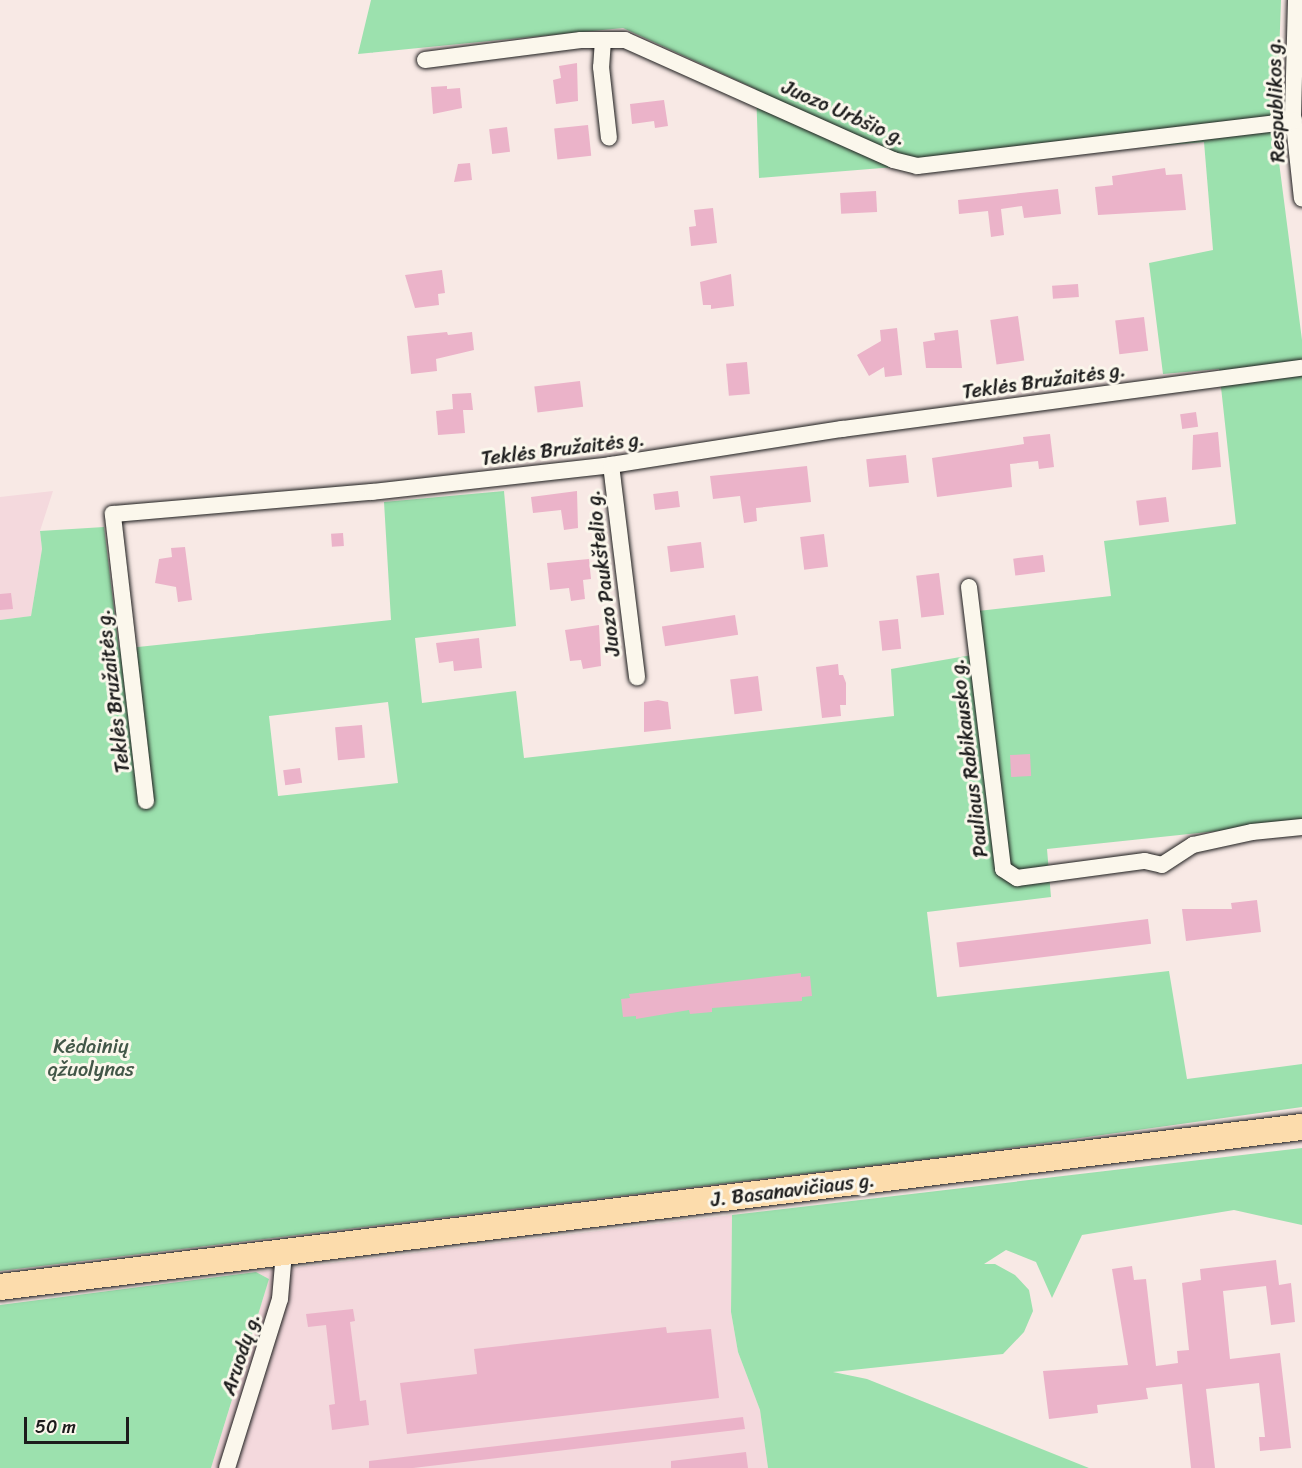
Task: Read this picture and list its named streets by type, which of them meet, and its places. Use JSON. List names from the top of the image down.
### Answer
{
  "streets": {
    "main road": ["J. Basanavičiaus g."],
    "street": [
      "Respublikos g.",
      "Juozo Urbšio g.",
      "Teklės Bružaitės g.",
      "Juozo Paukštelio g.",
      "Pauliaus Rabikausko g.",
      "Aruodų g."
    ]
  },
  "crossings": [
    ["Respublikos g.", "Juozo Urbšio g."],
    ["Teklės Bružaitės g.", "Juozo Paukštelio g."],
    ["J. Basanavičiaus g.", "Aruodų g."]
  ],
  "parks": ["Kėdainių ąžuolynas"],
  "scale_bar": "50 m"
}
